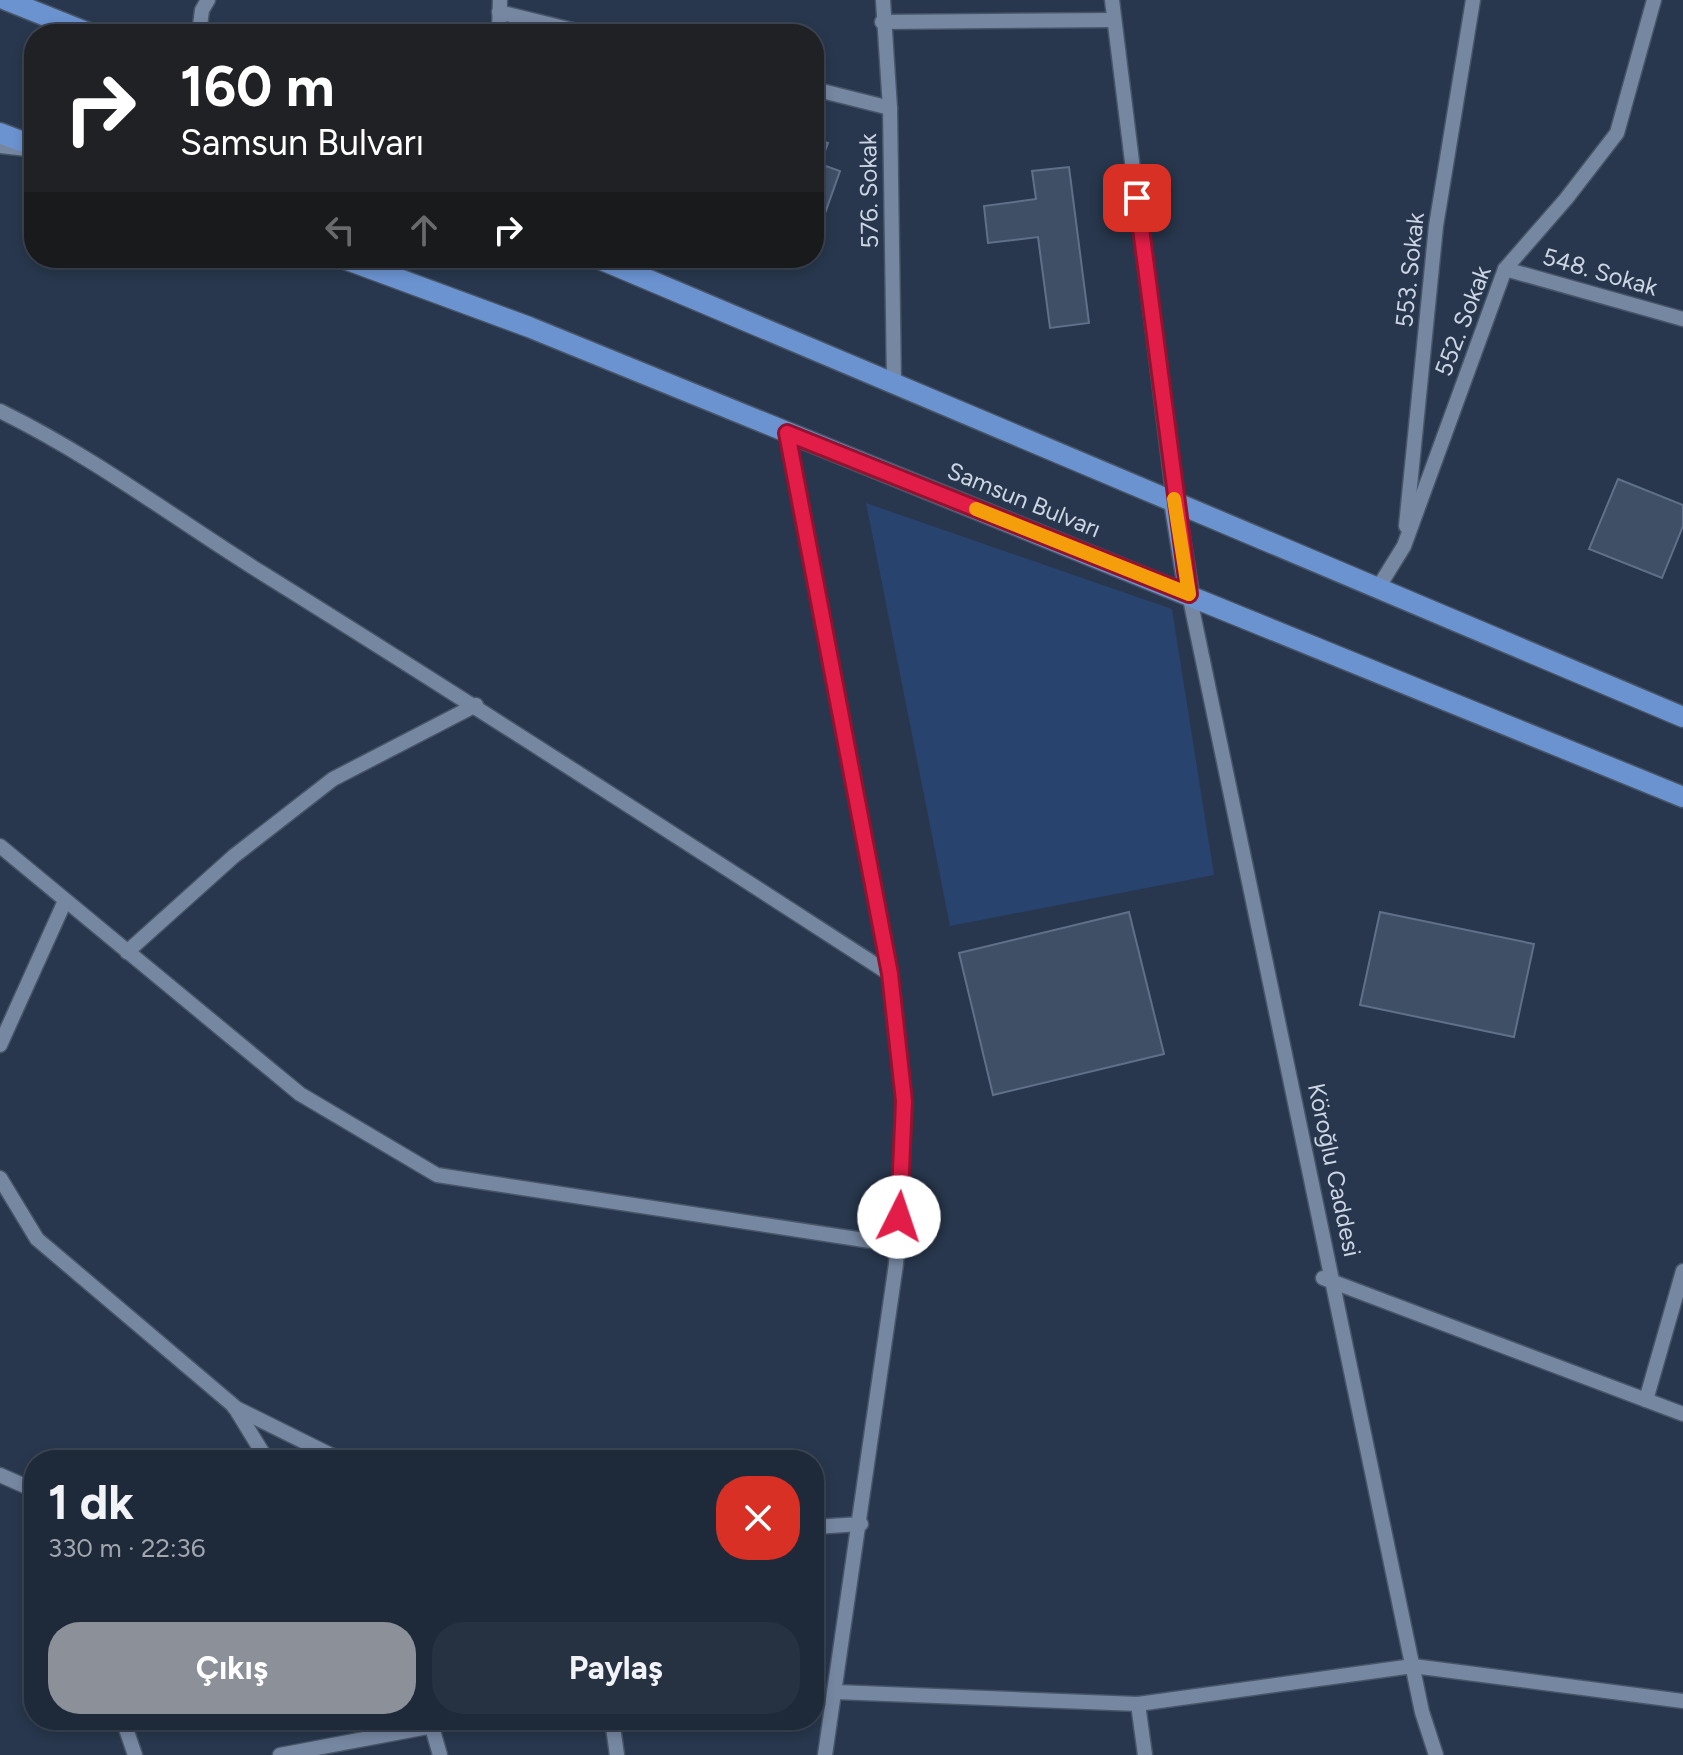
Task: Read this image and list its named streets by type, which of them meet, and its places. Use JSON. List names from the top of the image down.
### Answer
{
  "streets": {
    "main road": ["Samsun Bulvarı"],
    "street": [
      "576. Sokak",
      "553. Sokak",
      "548. Sokak",
      "552. Sokak",
      "Köroğlu Caddesi"
    ]
  },
  "crossings": [
    ["553. Sokak", "552. Sokak"],
    ["548. Sokak", "552. Sokak"],
    ["Samsun Bulvarı", "Köroğlu Caddesi"]
  ],
  "page": {
    "turn": ["160 m", "Samsun Bulvarı"],
    "heading": ["1 dk", "330 m · 22:36"],
    "buttons": ["Çıkış", "Paylaş"]
  }
}
